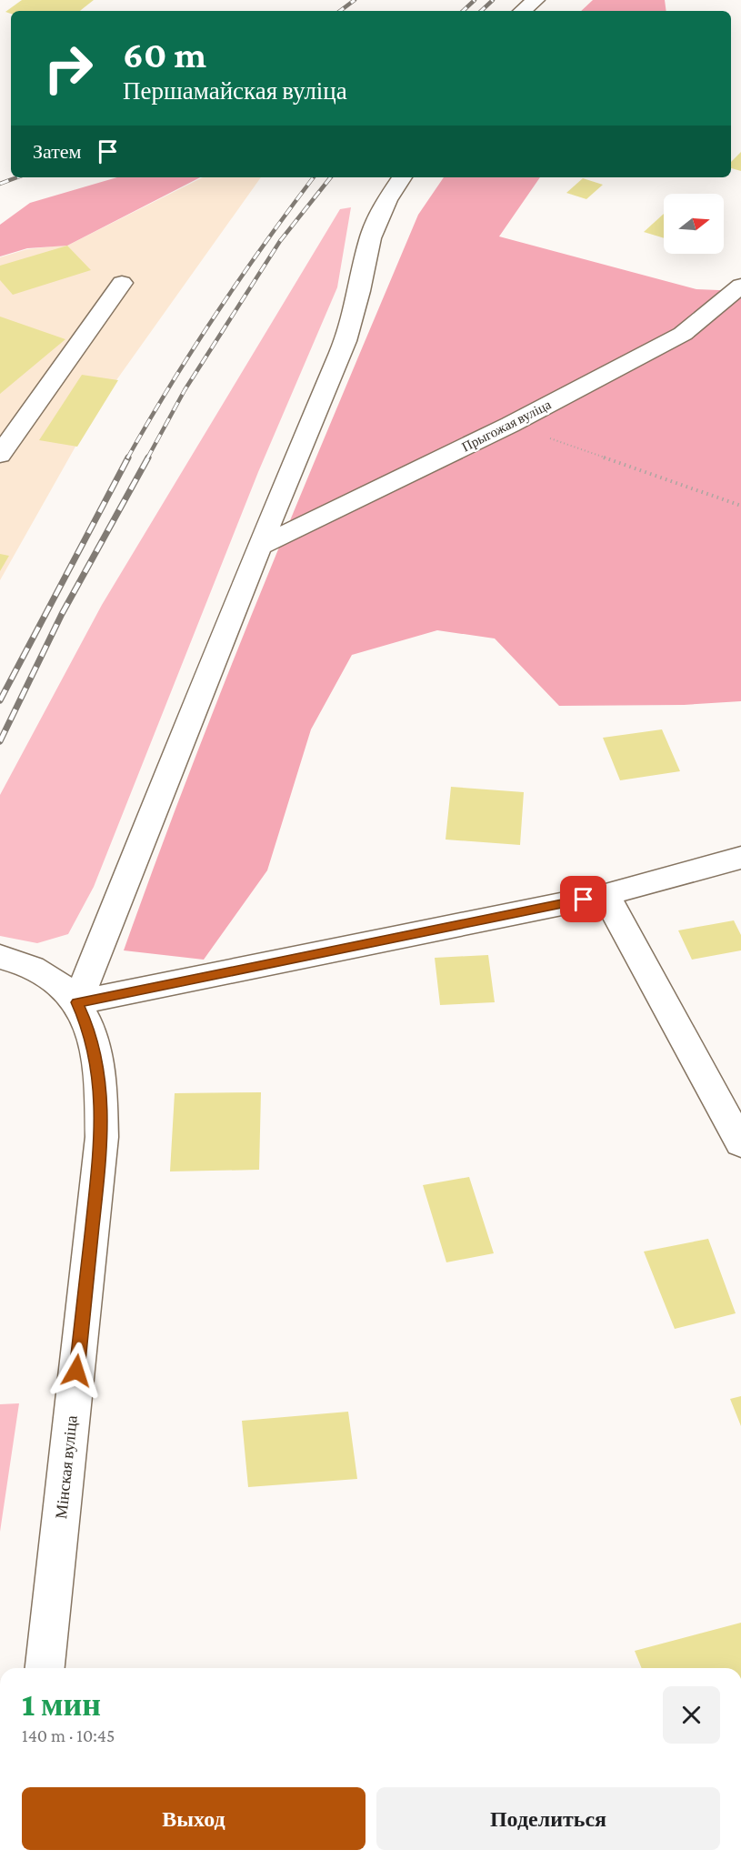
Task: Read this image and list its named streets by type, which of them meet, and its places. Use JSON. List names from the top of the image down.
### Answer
{
  "streets": {
    "street": ["Прыгожая вуліца", "Мінская вуліца"]
  },
  "north": "right",
  "page": {
    "turn": ["60 m", "Першамайская вуліца"],
    "then": "Затем",
    "heading": ["1 мин", "140 m · 10:45"],
    "buttons": ["Выход", "Поделиться"]
  }
}
